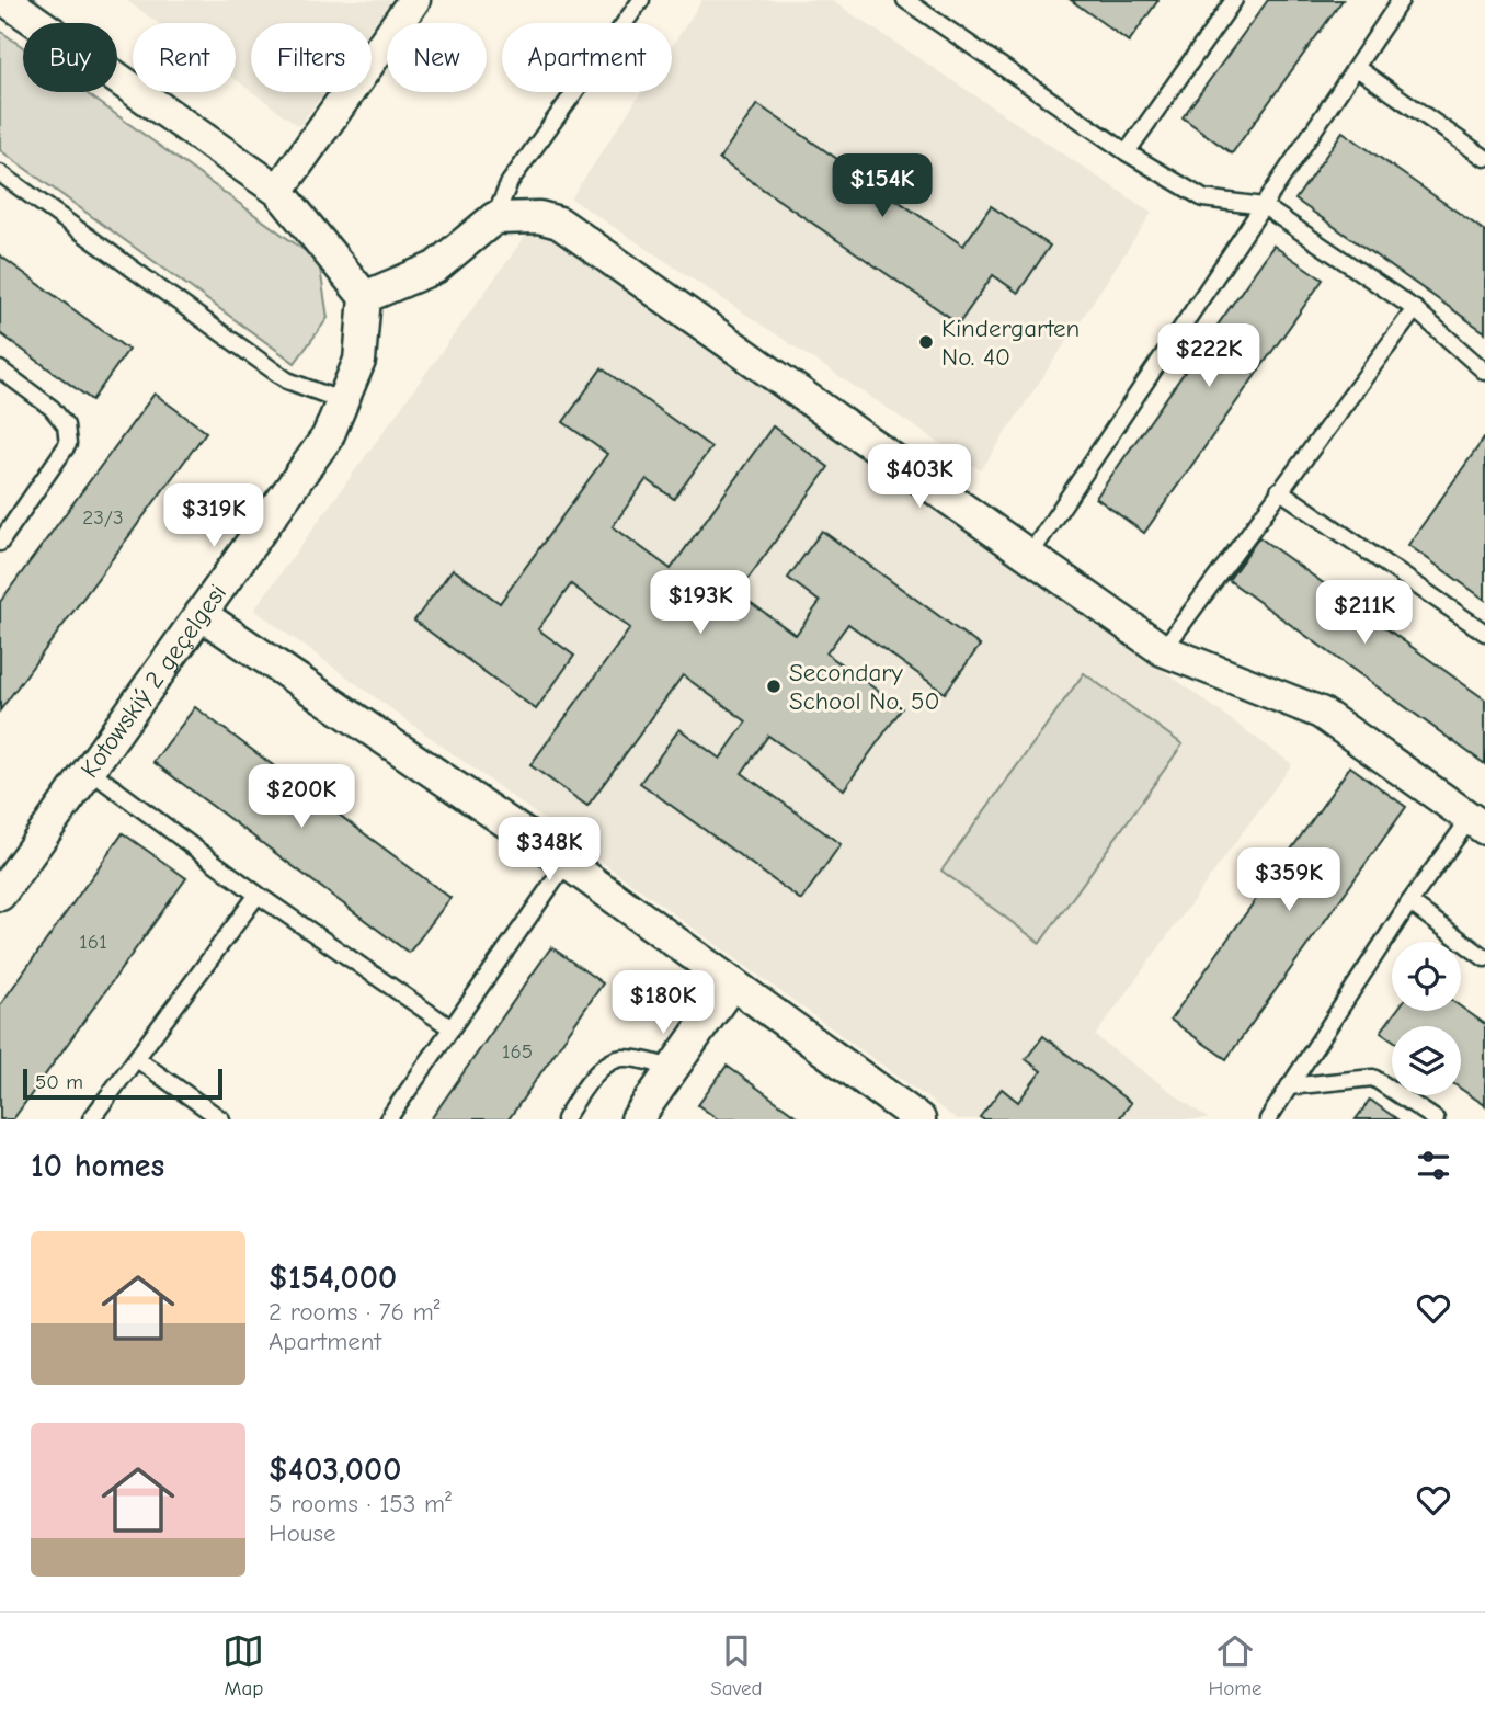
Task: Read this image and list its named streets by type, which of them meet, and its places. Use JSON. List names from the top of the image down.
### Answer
{
  "streets": {
    "street": ["Kotowskiý 2 geçelgesi"]
  },
  "places": ["Kindergarten No. 40", "Secondary School No. 50"],
  "house_numbers": ["23/3", "161", "165"],
  "scale_bar": "50 m",
  "page": {
    "chip": [
      "Buy",
      "Rent",
      "Filters",
      "New",
      "Apartment"
    ],
    "price": [
      "$154K",
      "$222K",
      "$403K",
      "$319K",
      "$193K",
      "$211K",
      "$200K",
      "$348K",
      "$359K",
      "$180K"
    ],
    "scale": "50 m",
    "heading": "10 homes",
    "list": [
      {
        "name": "$154,000",
        "note": "2 rooms · 76 m² · Apartment"
      },
      {
        "name": "$403,000",
        "note": "5 rooms · 153 m² · House"
      }
    ],
    "tabs": ["Map", "Saved", "Home"]
  }
}
